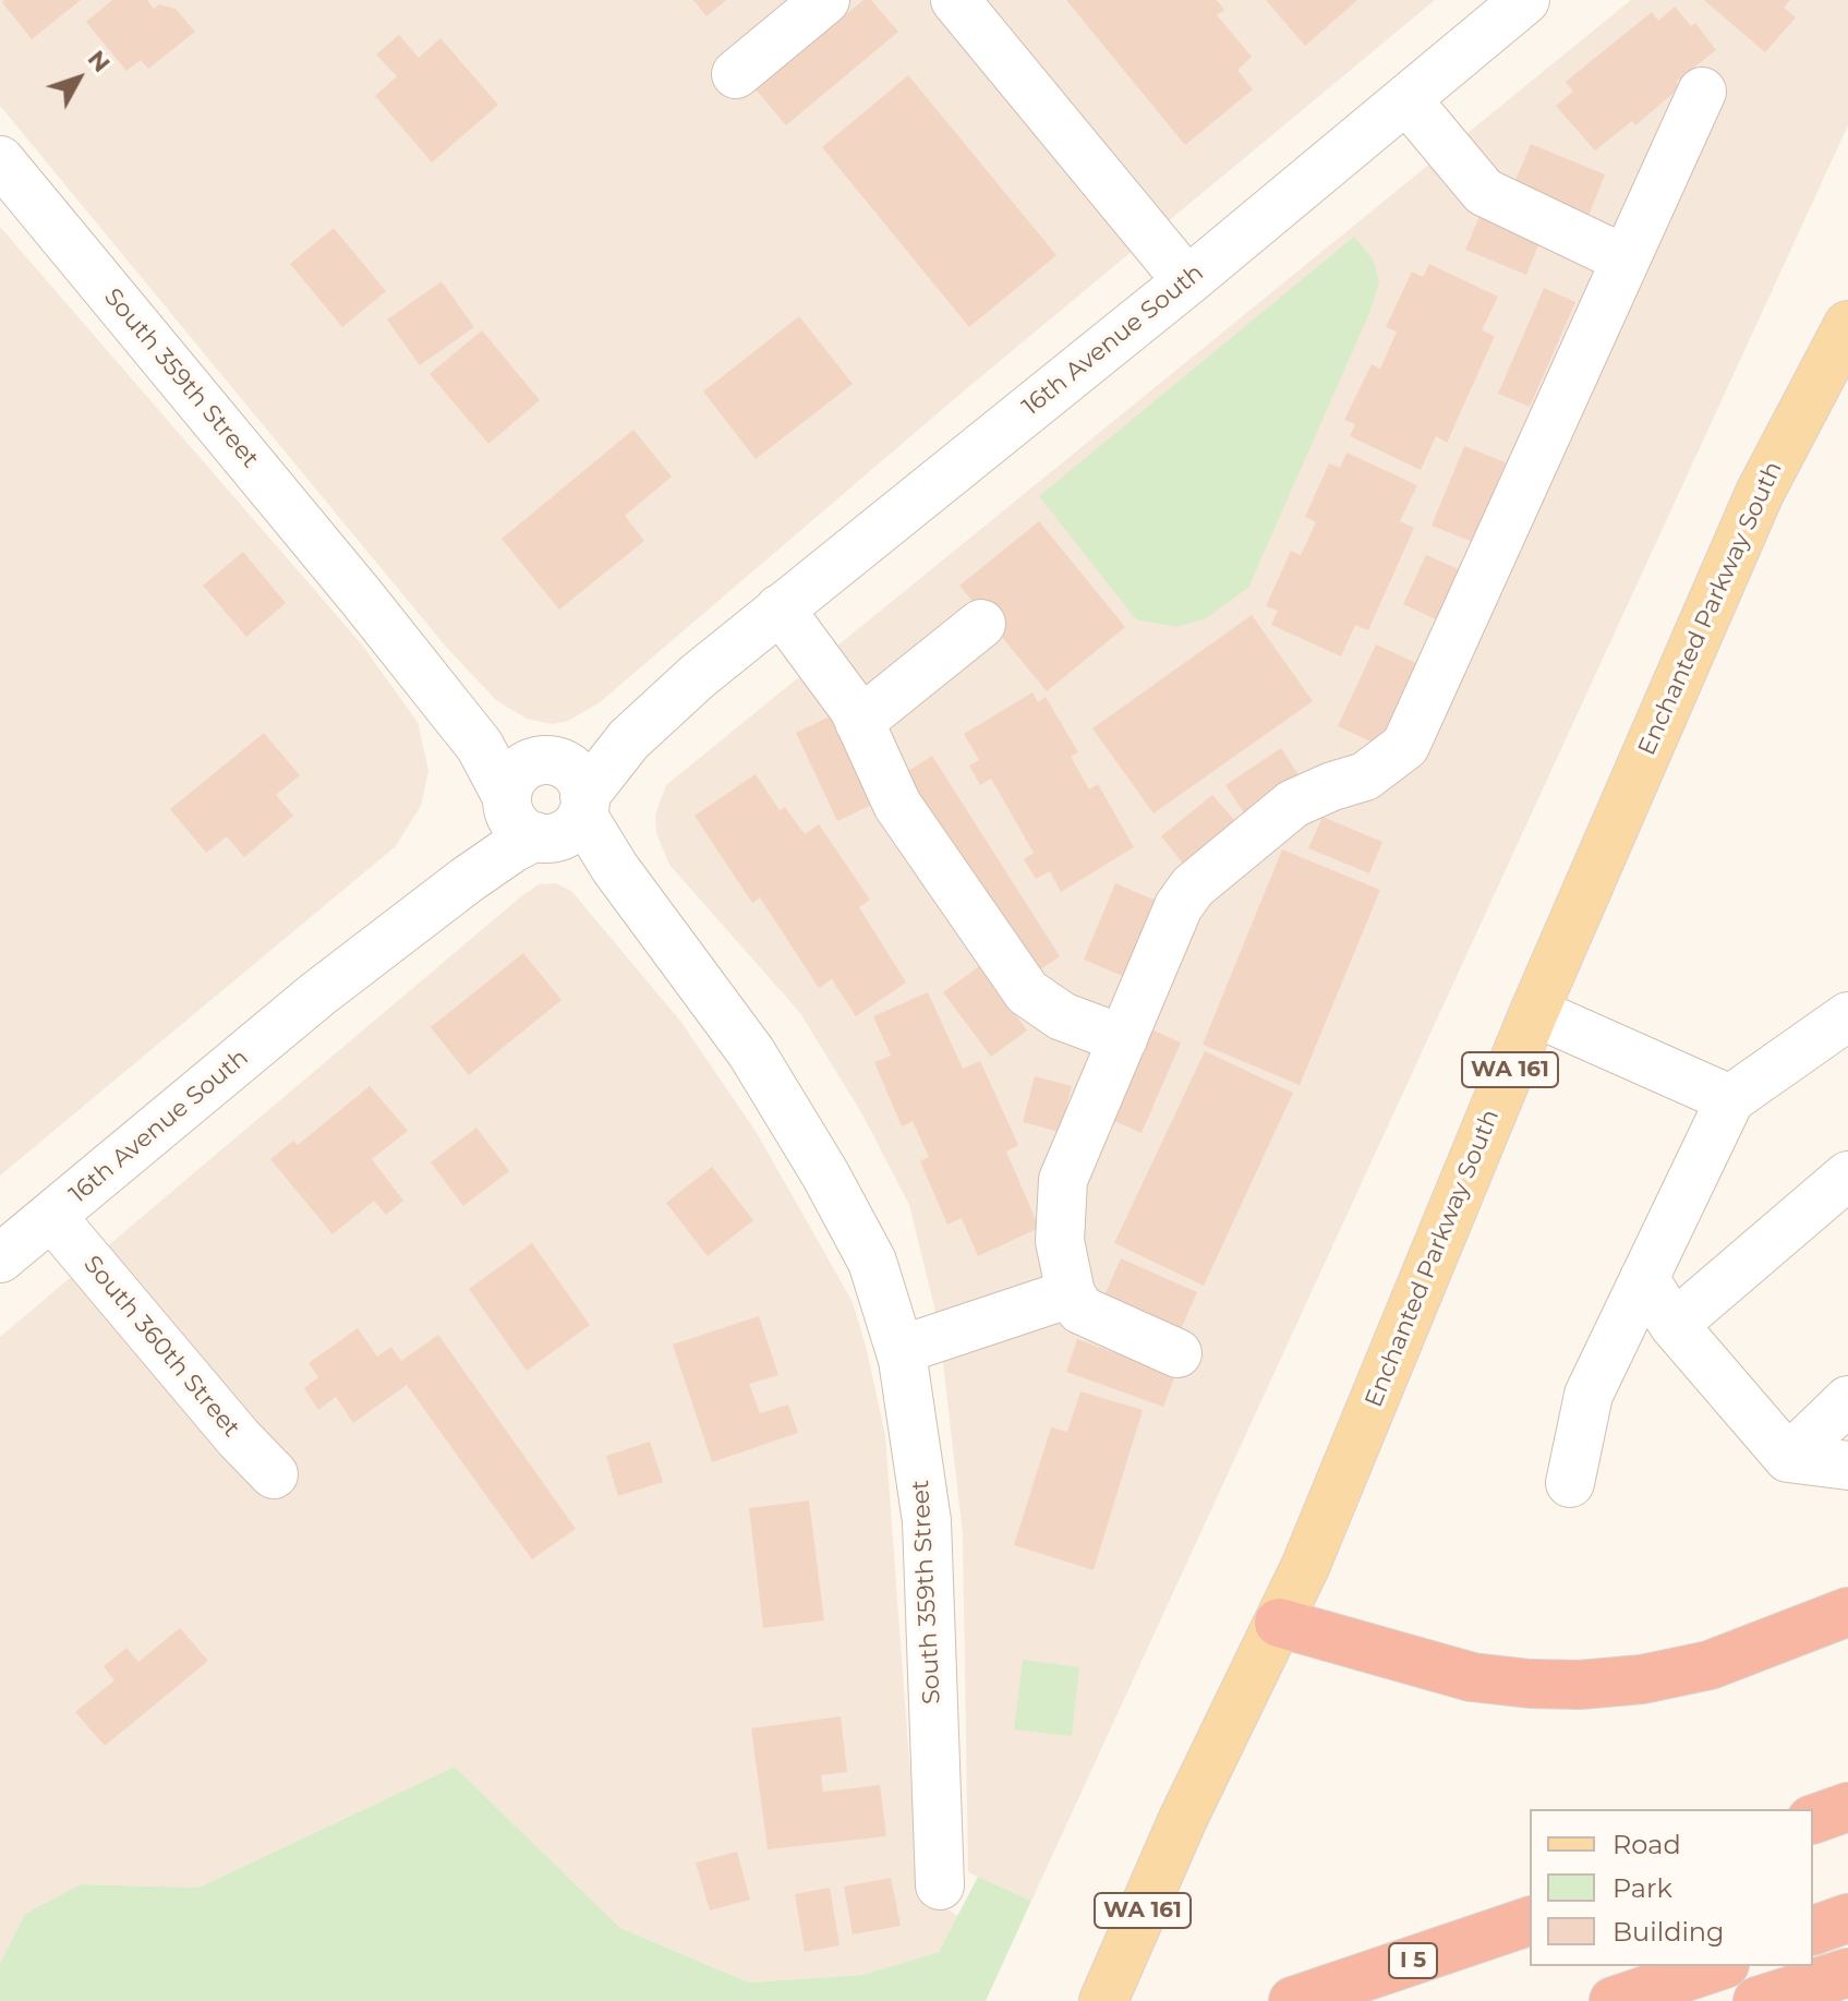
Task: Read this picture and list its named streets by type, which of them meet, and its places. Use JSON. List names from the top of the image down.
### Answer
{
  "streets": {
    "highway": ["I 5"],
    "main road": ["Enchanted Parkway South", "WA 161"],
    "street": ["16th Avenue South", "South 359th Street", "South 360th Street"]
  },
  "crossings": [
    ["16th Avenue South", "South 359th Street"],
    ["16th Avenue South", "South 360th Street"]
  ],
  "legend": ["Road", "Park", "Building"],
  "north": "top right"
}
